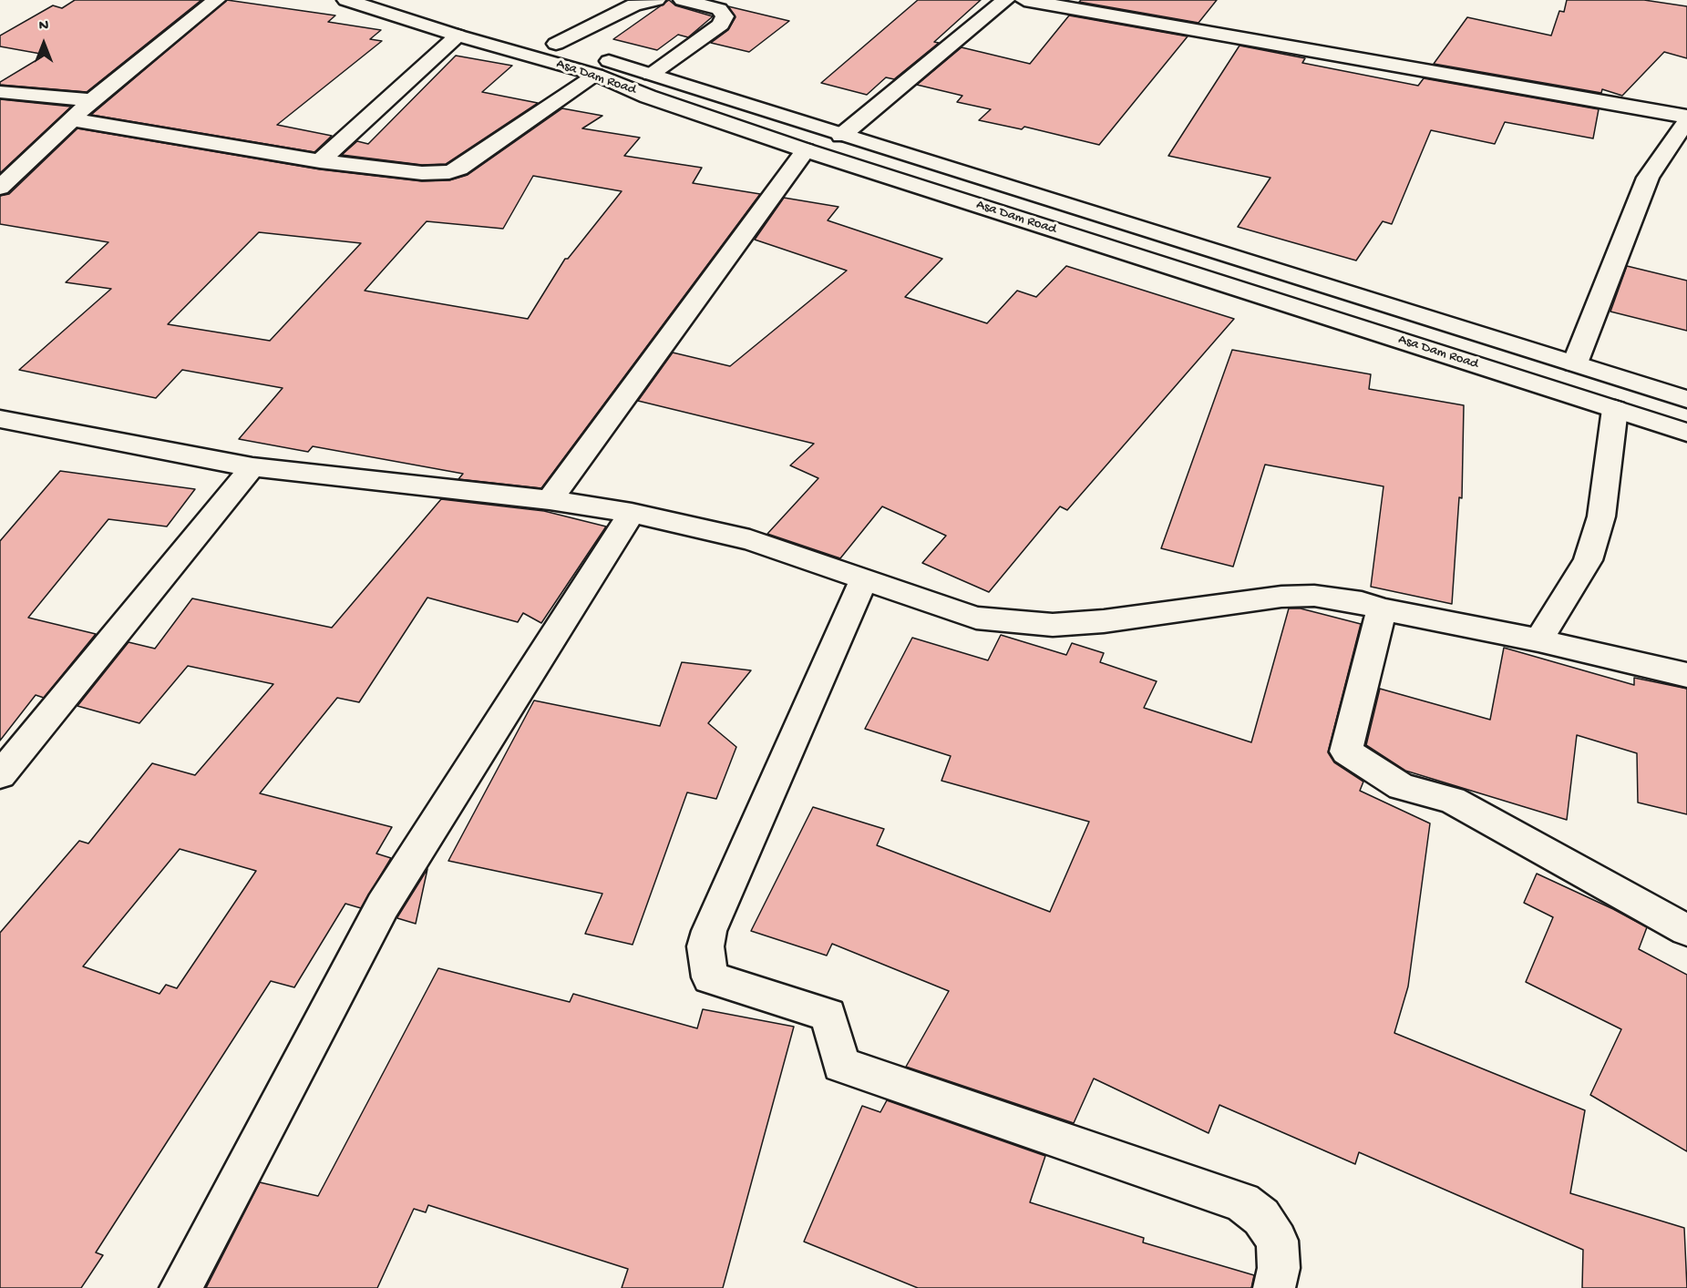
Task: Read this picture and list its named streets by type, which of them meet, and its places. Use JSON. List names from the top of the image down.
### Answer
{
  "streets": {
    "street": ["Asa Dam Road"]
  },
  "north": "top"
}
